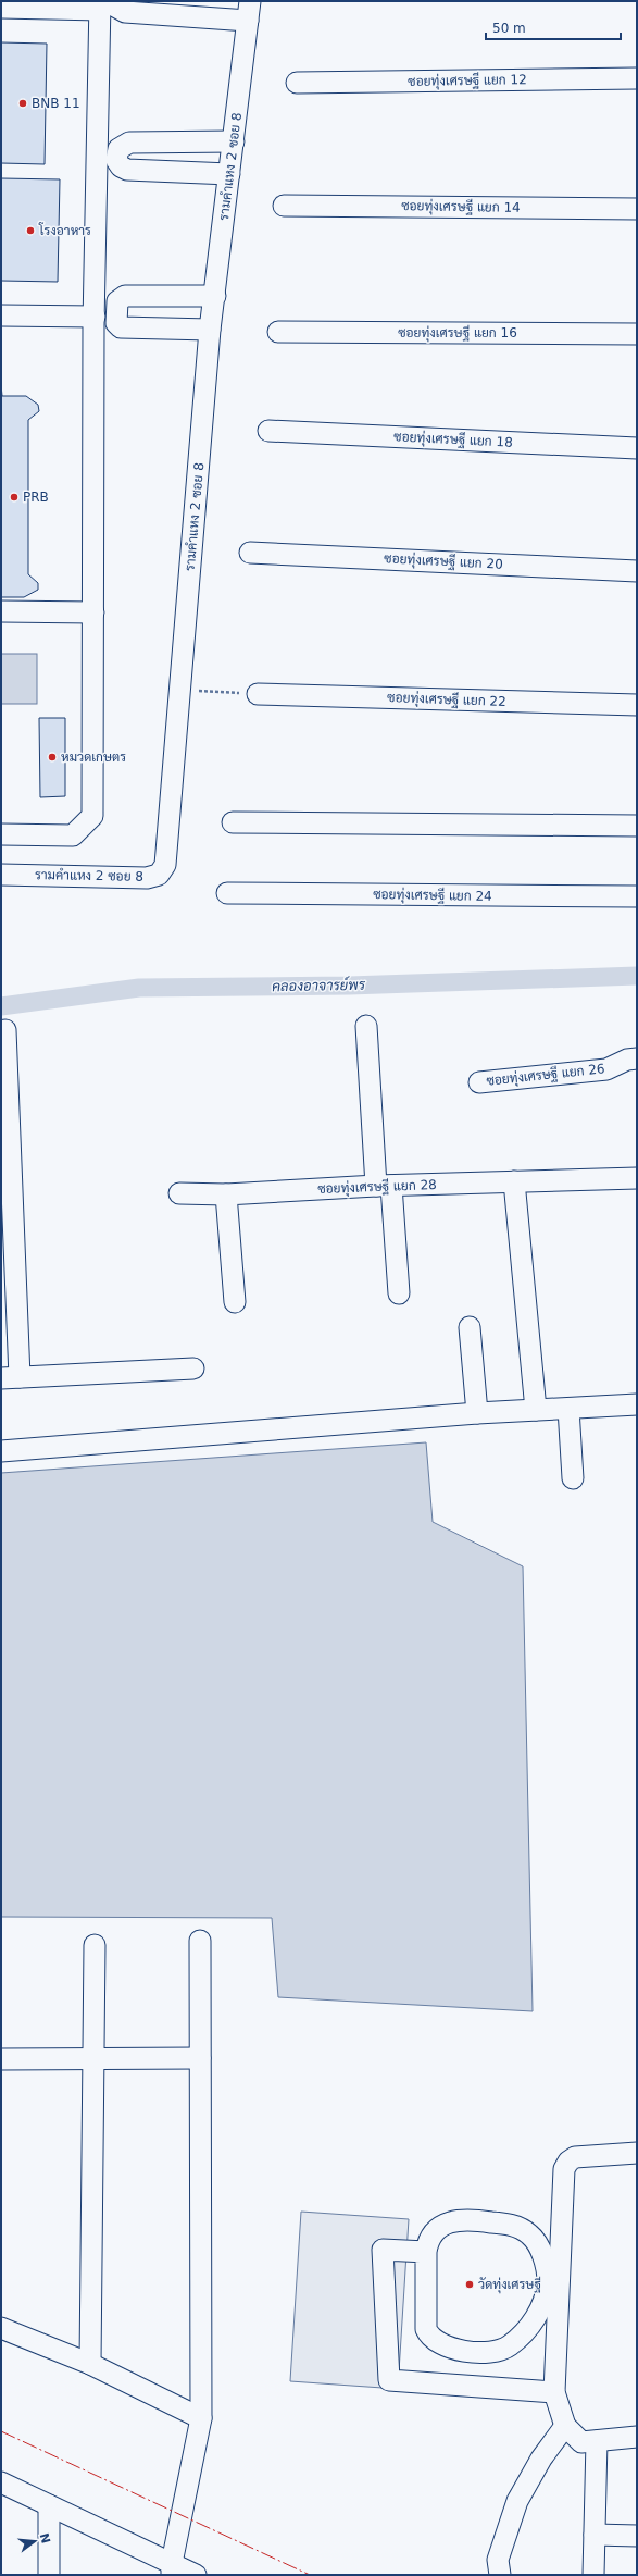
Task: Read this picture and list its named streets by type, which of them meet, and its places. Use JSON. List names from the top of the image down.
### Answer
{
  "streets": {
    "street": [
      "ซอยทุ่งเศรษฐี แยก 12",
      "รามคำแหง 2 ซอย 8",
      "ซอยทุ่งเศรษฐี แยก 14",
      "ซอยทุ่งเศรษฐี แยก 16",
      "ซอยทุ่งเศรษฐี แยก 18",
      "ซอยทุ่งเศรษฐี แยก 20",
      "ซอยทุ่งเศรษฐี แยก 22",
      "ซอยทุ่งเศรษฐี แยก 24",
      "ซอยทุ่งเศรษฐี แยก 26",
      "ซอยทุ่งเศรษฐี แยก 28"
    ]
  },
  "water": ["คลองอาจารย์พร"],
  "places": [
    "BNB 11",
    "โรงอาหาร",
    "PRB",
    "หมวดเกษตร",
    "วัดทุ่งเศรษฐี"
  ],
  "scale_bar": "50 m",
  "north": "right"
}
